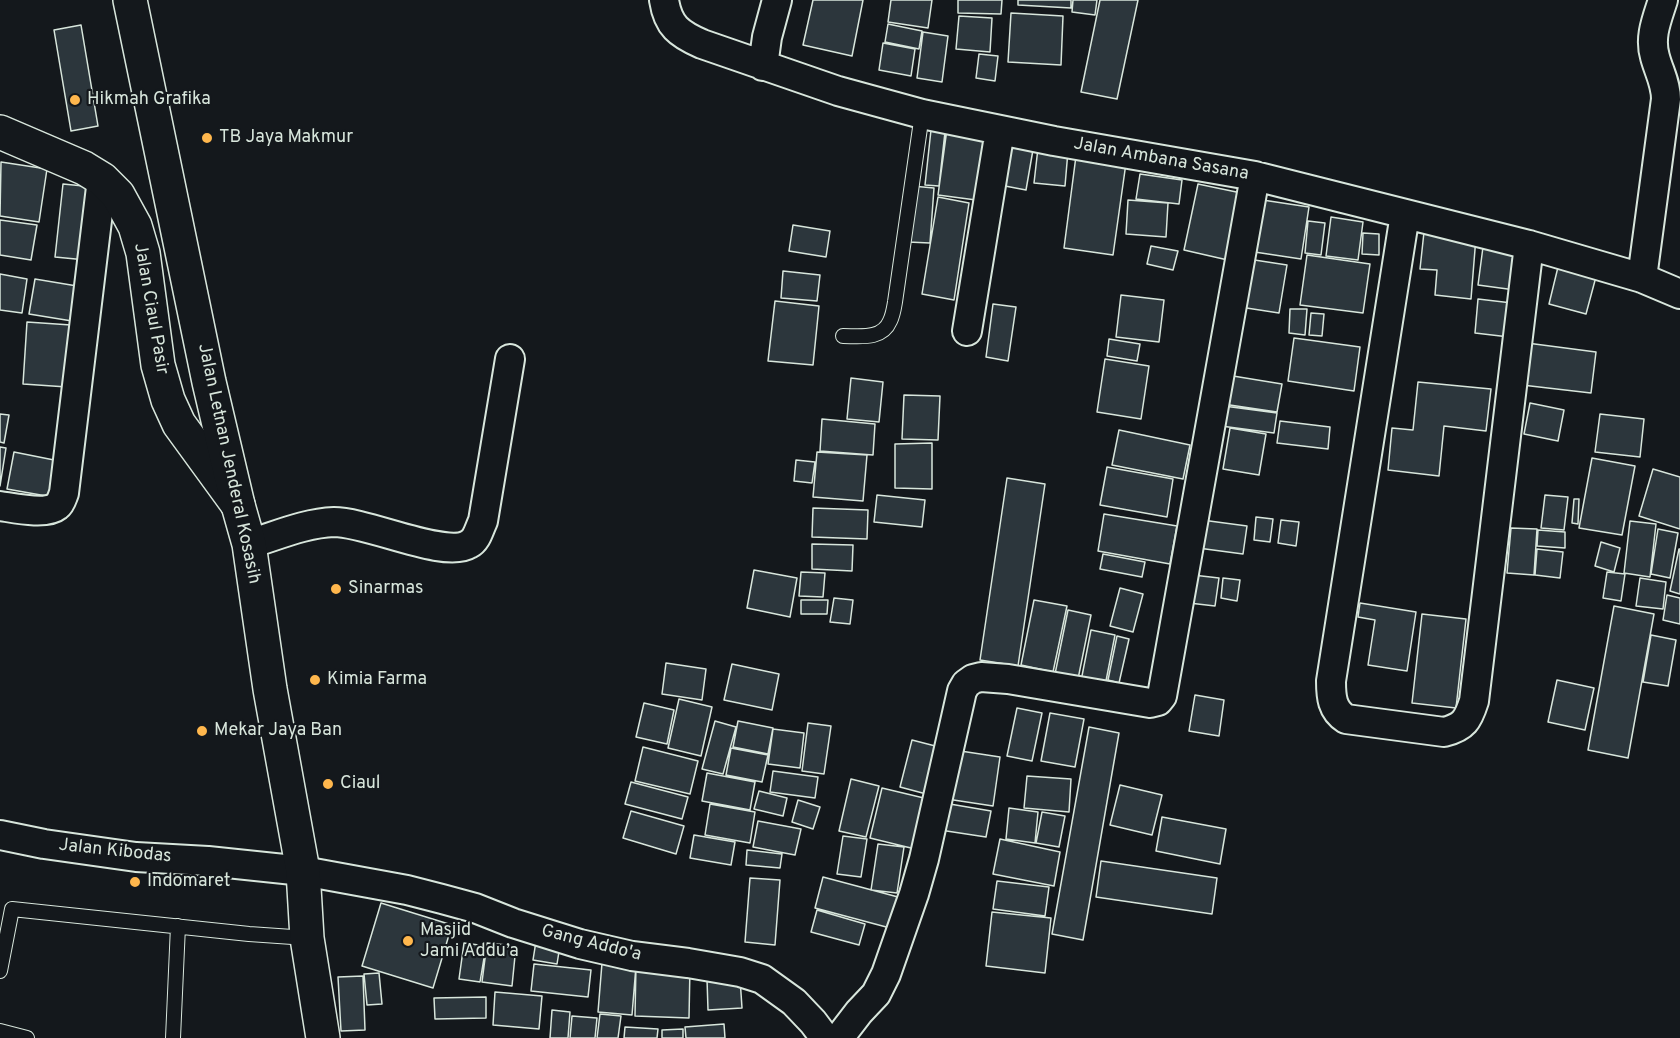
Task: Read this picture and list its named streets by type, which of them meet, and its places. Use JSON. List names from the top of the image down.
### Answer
{
  "streets": {
    "main road": ["Jalan Ciaul Pasir", "Jalan Letnan Jenderal Kosasih"],
    "street": ["Jalan Ambana Sasana", "Jalan Kibodas", "Gang Addo'a"]
  },
  "crossings": [
    ["Jalan Ciaul Pasir", "Jalan Letnan Jenderal Kosasih"],
    ["Jalan Letnan Jenderal Kosasih", "Jalan Kibodas"],
    ["Jalan Letnan Jenderal Kosasih", "Gang Addo'a"],
    ["Jalan Kibodas", "Gang Addo'a"]
  ],
  "places": [
    "Hikmah Grafika",
    "TB Jaya Makmur",
    "Sinarmas",
    "Kimia Farma",
    "Mekar Jaya Ban",
    "Ciaul",
    "Indomaret",
    "Masjid Jami Addu’a"
  ]
}
